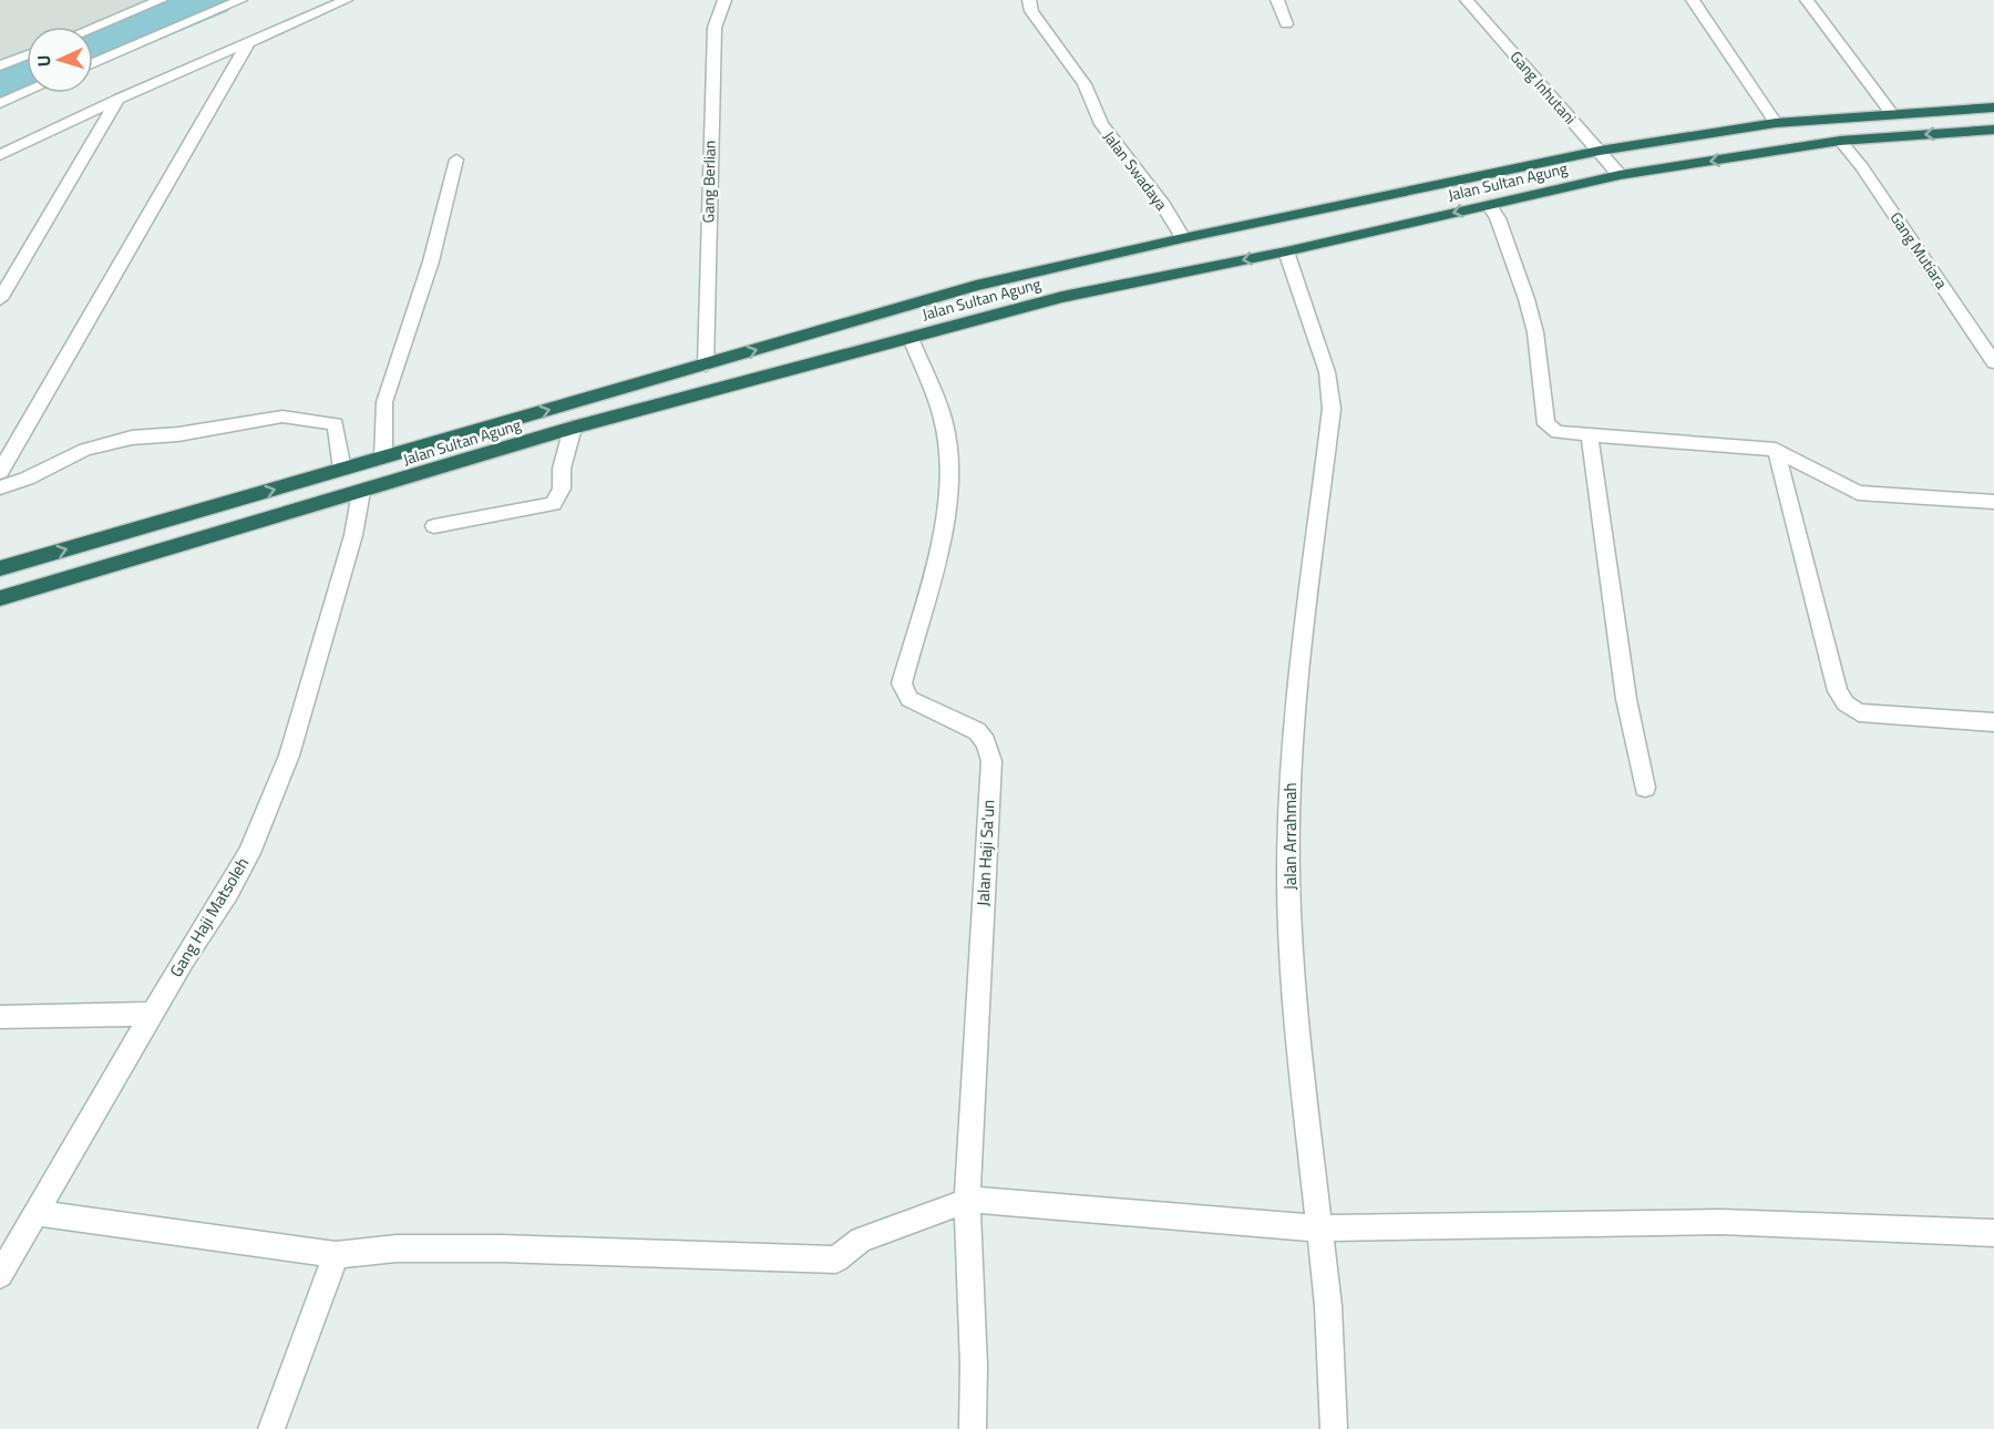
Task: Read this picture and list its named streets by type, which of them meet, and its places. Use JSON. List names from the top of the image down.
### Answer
{
  "streets": {
    "highway": ["Jalan Sultan Agung"],
    "street": [
      "Gang Inhutani",
      "Jalan Swadaya",
      "Gang Berlian",
      "Gang Mutiara",
      "Jalan Arrahmah",
      "Jalan Haji Sa'un",
      "Gang Haji Matsoleh"
    ]
  },
  "crossings": [
    ["Gang Inhutani", "Jalan Sultan Agung"],
    ["Jalan Swadaya", "Jalan Sultan Agung"],
    ["Gang Berlian", "Jalan Sultan Agung"],
    ["Jalan Sultan Agung", "Gang Mutiara"],
    ["Jalan Sultan Agung", "Jalan Arrahmah"],
    ["Jalan Sultan Agung", "Jalan Haji Sa'un"],
    ["Jalan Sultan Agung", "Gang Haji Matsoleh"]
  ],
  "north": "left"
}
